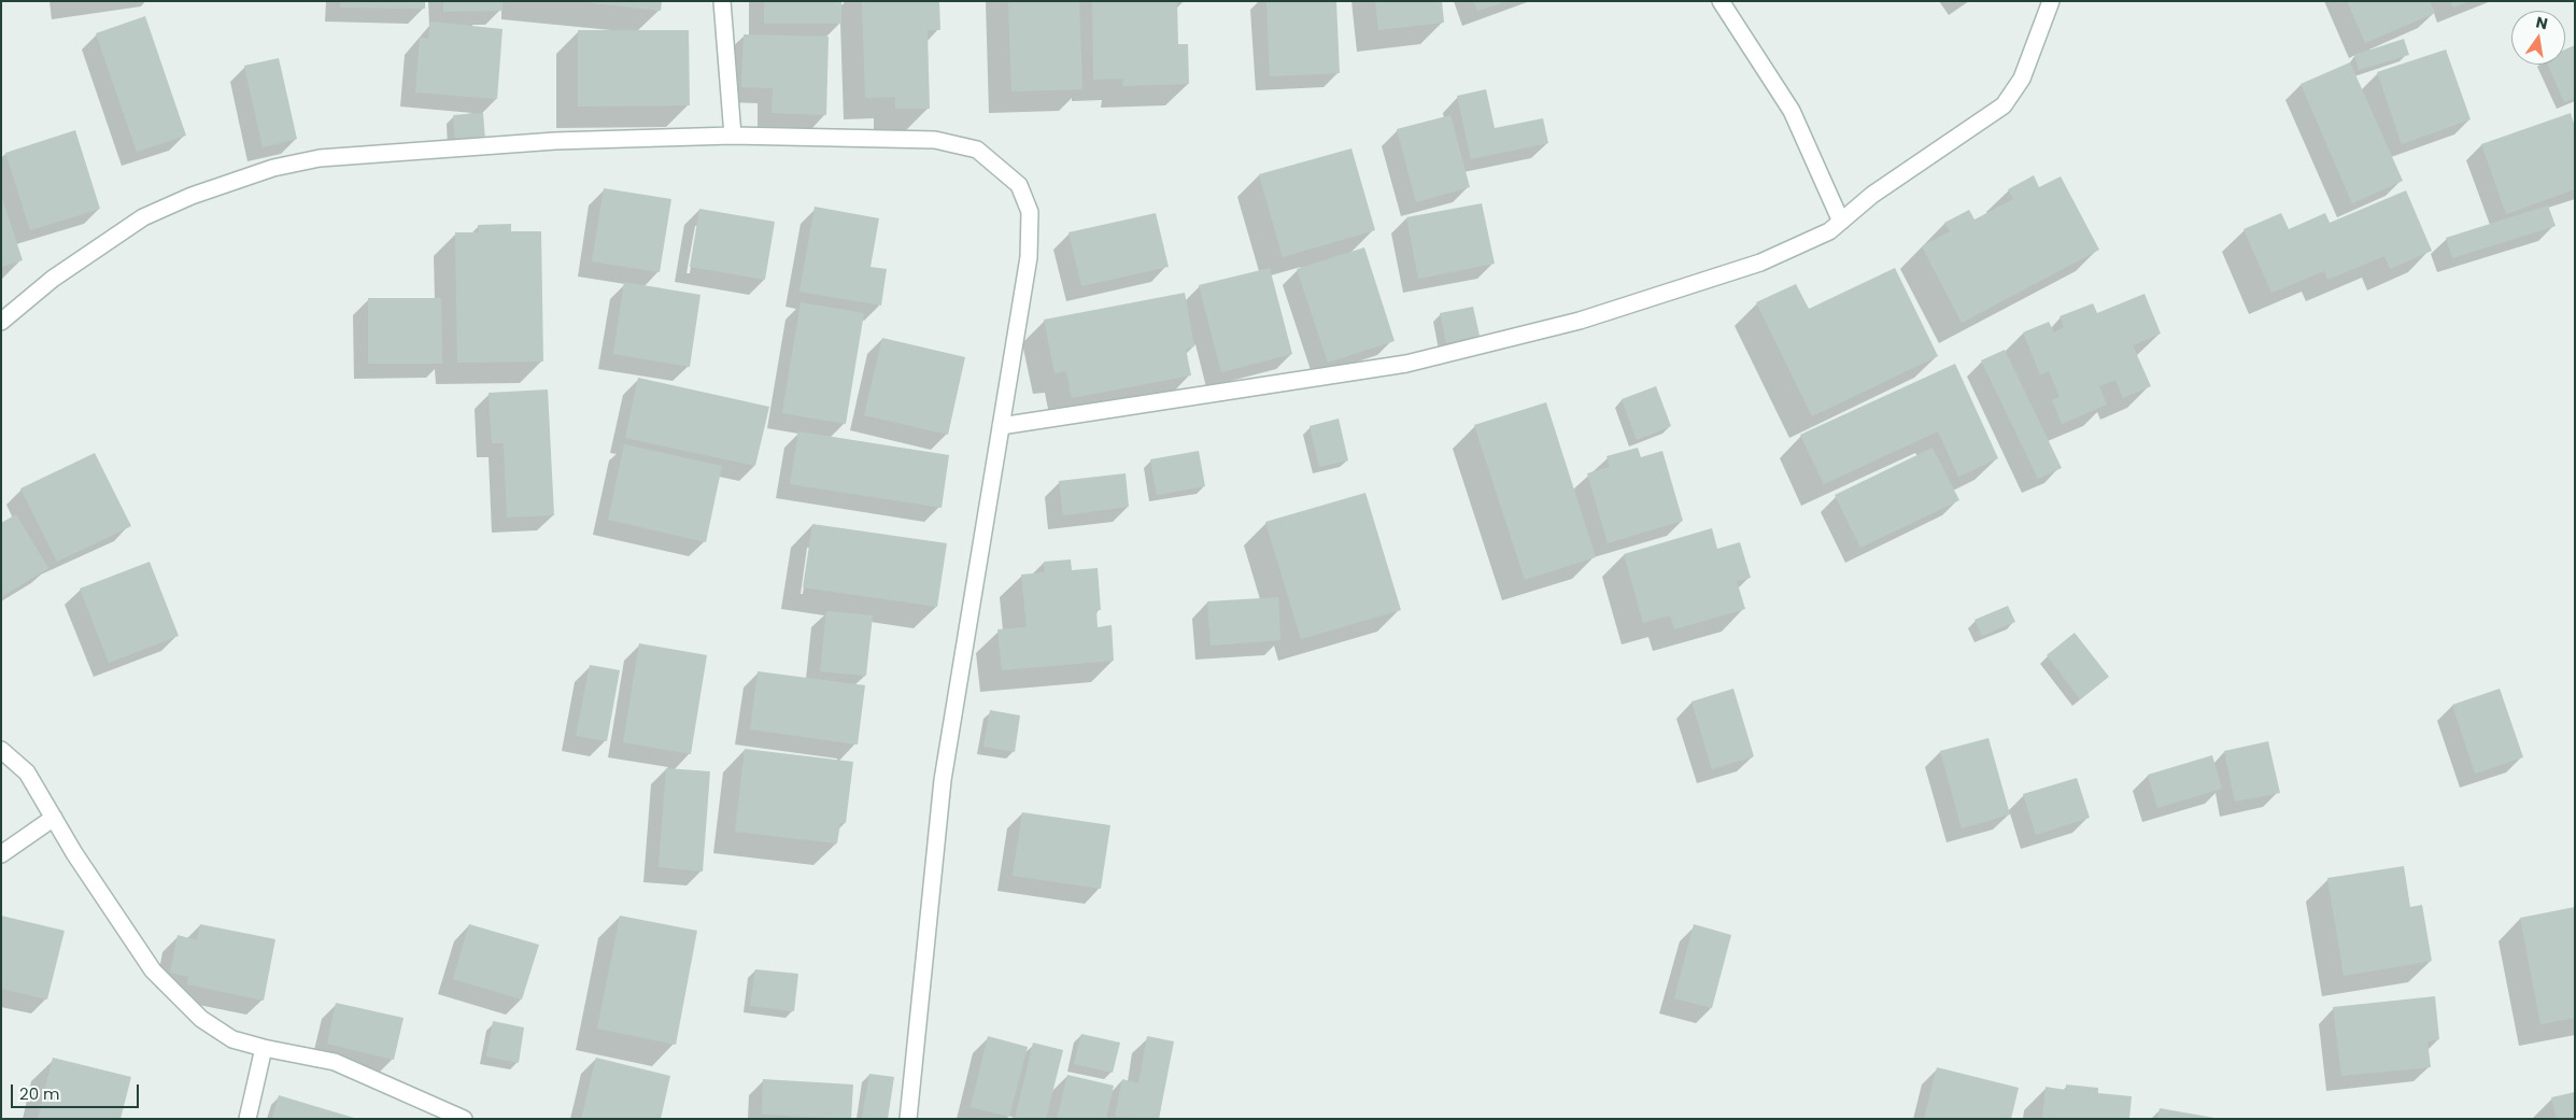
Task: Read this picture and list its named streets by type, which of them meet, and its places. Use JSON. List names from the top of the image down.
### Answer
{
  "scale_bar": "20 m",
  "north": "top"
}
